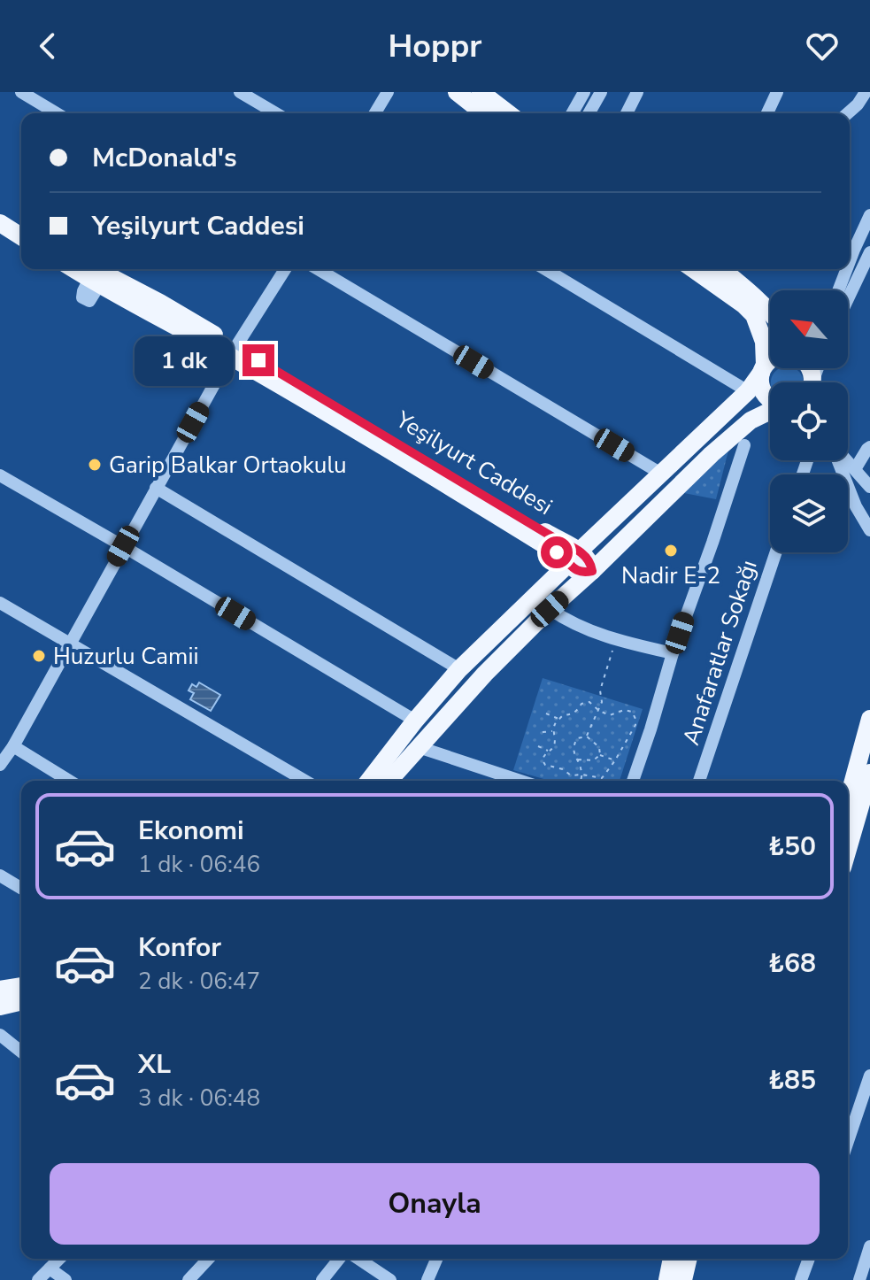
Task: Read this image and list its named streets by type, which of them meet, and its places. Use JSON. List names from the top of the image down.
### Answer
{
  "streets": {
    "main road": ["Yeşilyurt Caddesi"],
    "street": ["Anafaratlar Sokağı"]
  },
  "places": ["Garip Balkar Ortaokulu", "Nadir E-2", "Huzurlu Camii"],
  "north": "top left",
  "page": {
    "header": "Hoppr",
    "banner": ["McDonald's", "Yeşilyurt Caddesi"],
    "bubble": "1 dk",
    "list": [
      {
        "name": "Ekonomi",
        "note": "1 dk · 06:46",
        "value": "₺50"
      },
      {
        "name": "Konfor",
        "note": "2 dk · 06:47",
        "value": "₺68"
      },
      {
        "name": "XL",
        "note": "3 dk · 06:48",
        "value": "₺85"
      }
    ],
    "buttons": "Onayla"
  }
}
